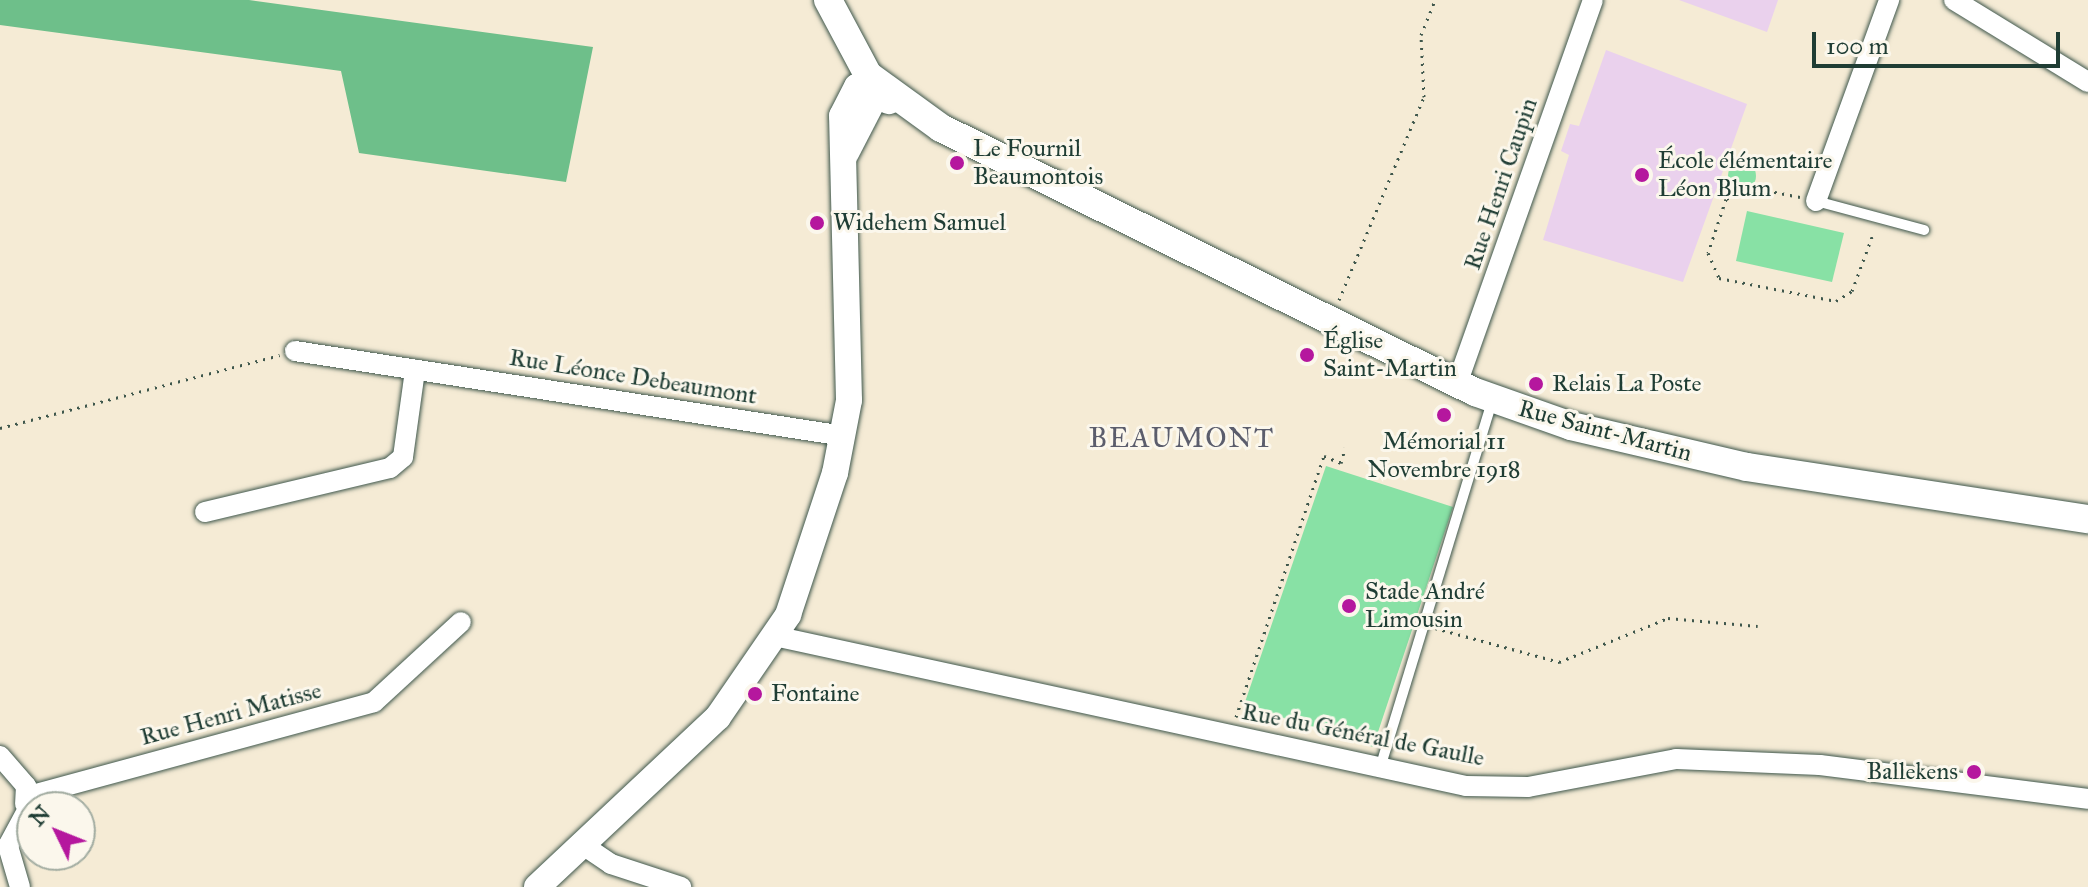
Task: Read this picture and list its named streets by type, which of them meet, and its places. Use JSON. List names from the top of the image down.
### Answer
{
  "streets": {
    "main road": ["Rue Saint-Martin"],
    "street": [
      "Rue Henri Caupin",
      "Rue Léonce Debeaumont",
      "Rue Henri Matisse",
      "Rue du Général de Gaulle"
    ]
  },
  "crossings": [
    ["Rue Henri Caupin", "Rue Saint-Martin"]
  ],
  "districts": ["BEAUMONT"],
  "places": [
    "Le Fournil Beaumontois",
    "École élémentaire Léon Blum",
    "Widehem Samuel",
    "Église Saint-Martin",
    "Relais La Poste",
    "Mémorial 11 Novembre 1918",
    "Stade André Limousin",
    "Fontaine",
    "Ballekens"
  ],
  "scale_bar": "100 m",
  "north": "top left"
}
